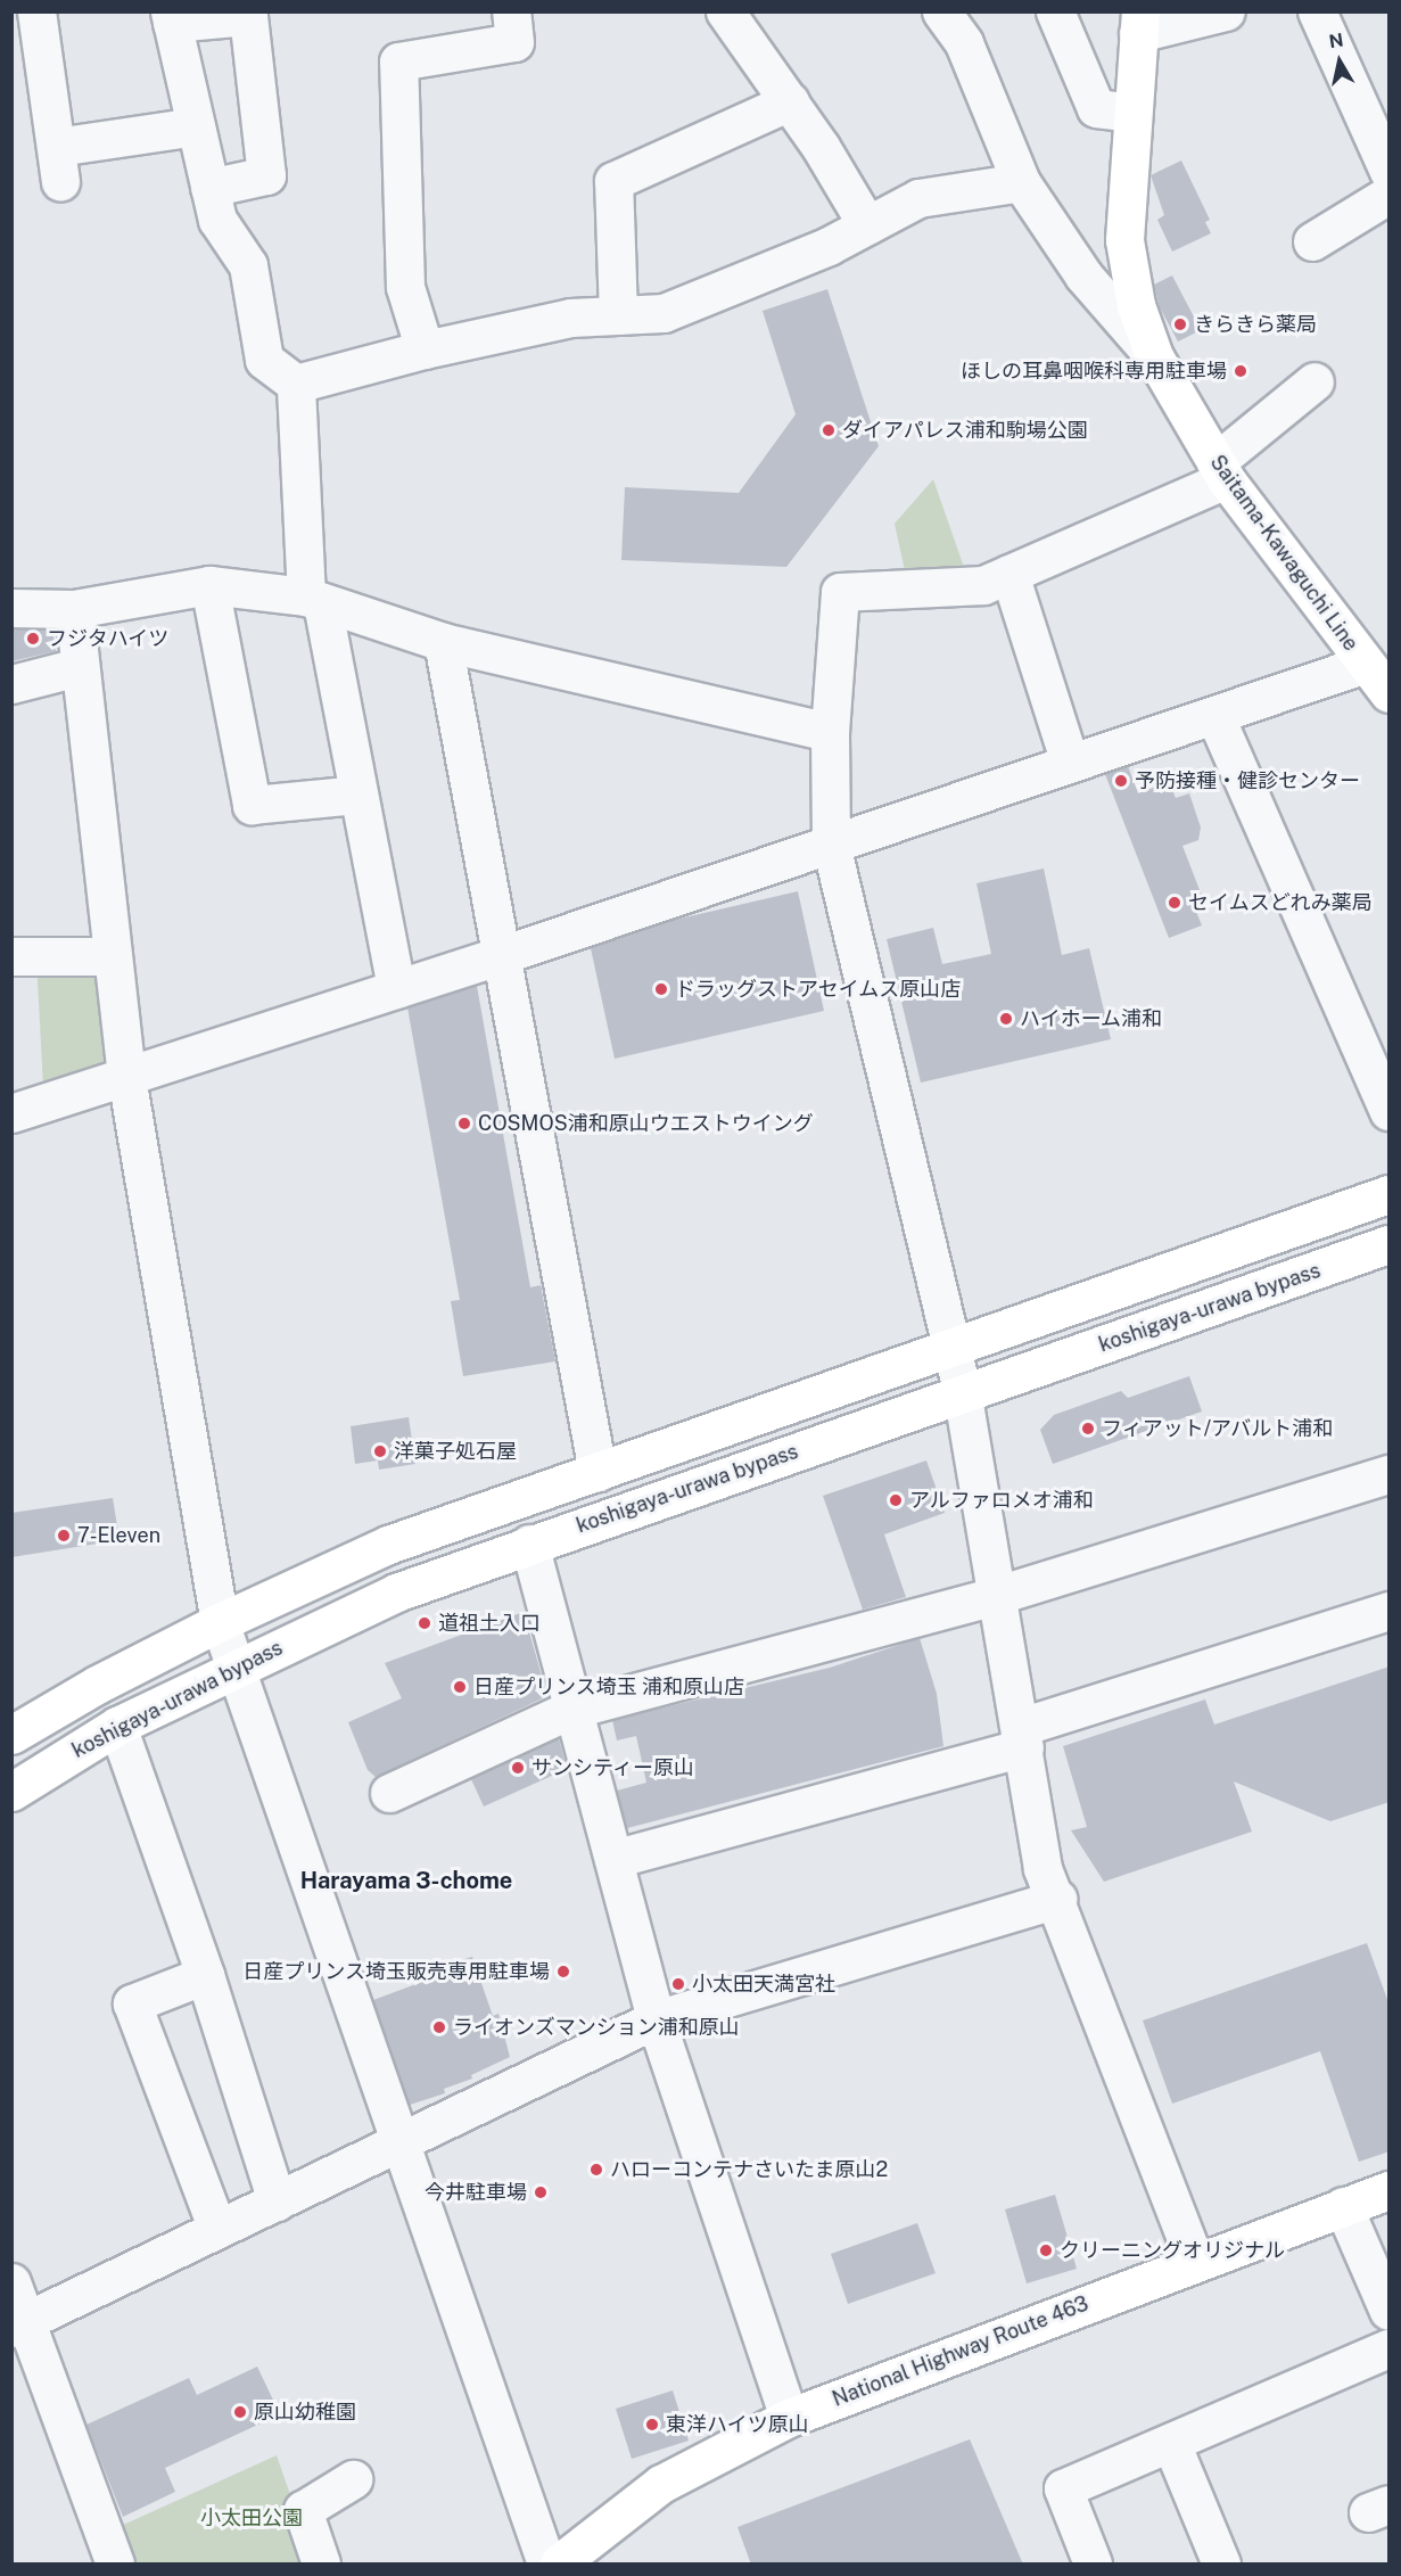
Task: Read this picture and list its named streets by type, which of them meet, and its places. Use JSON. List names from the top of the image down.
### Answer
{
  "streets": {
    "main road": ["Saitama-Kawaguchi Line", "koshigaya-urawa bypass", "National Highway Route 463"]
  },
  "districts": ["Harayama 3-chome"],
  "parks": ["小太田公園"],
  "places": [
    "きらきら薬局",
    "ほしの耳鼻咽喉科専用駐車場",
    "ダイアパレス浦和駒場公園",
    "フジタハイツ",
    "予防接種・健診センター",
    "セイムスどれみ薬局",
    "ドラッグストアセイムス原山店",
    "ハイホーム浦和",
    "COSMOS浦和原山ウエストウイング",
    "フィアット/アバルト浦和",
    "洋菓子処石屋",
    "アルファロメオ浦和",
    "7-Eleven",
    "道祖土入口",
    "日産プリンス埼玉 浦和原山店",
    "サンシティー原山",
    "日産プリンス埼玉販売専用駐車場",
    "小太田天満宮社",
    "ライオンズマンション浦和原山",
    "ハローコンテナさいたま原山2",
    "今井駐車場",
    "クリーニングオリジナル",
    "原山幼稚園",
    "東洋ハイツ原山"
  ],
  "north": "top"
}
